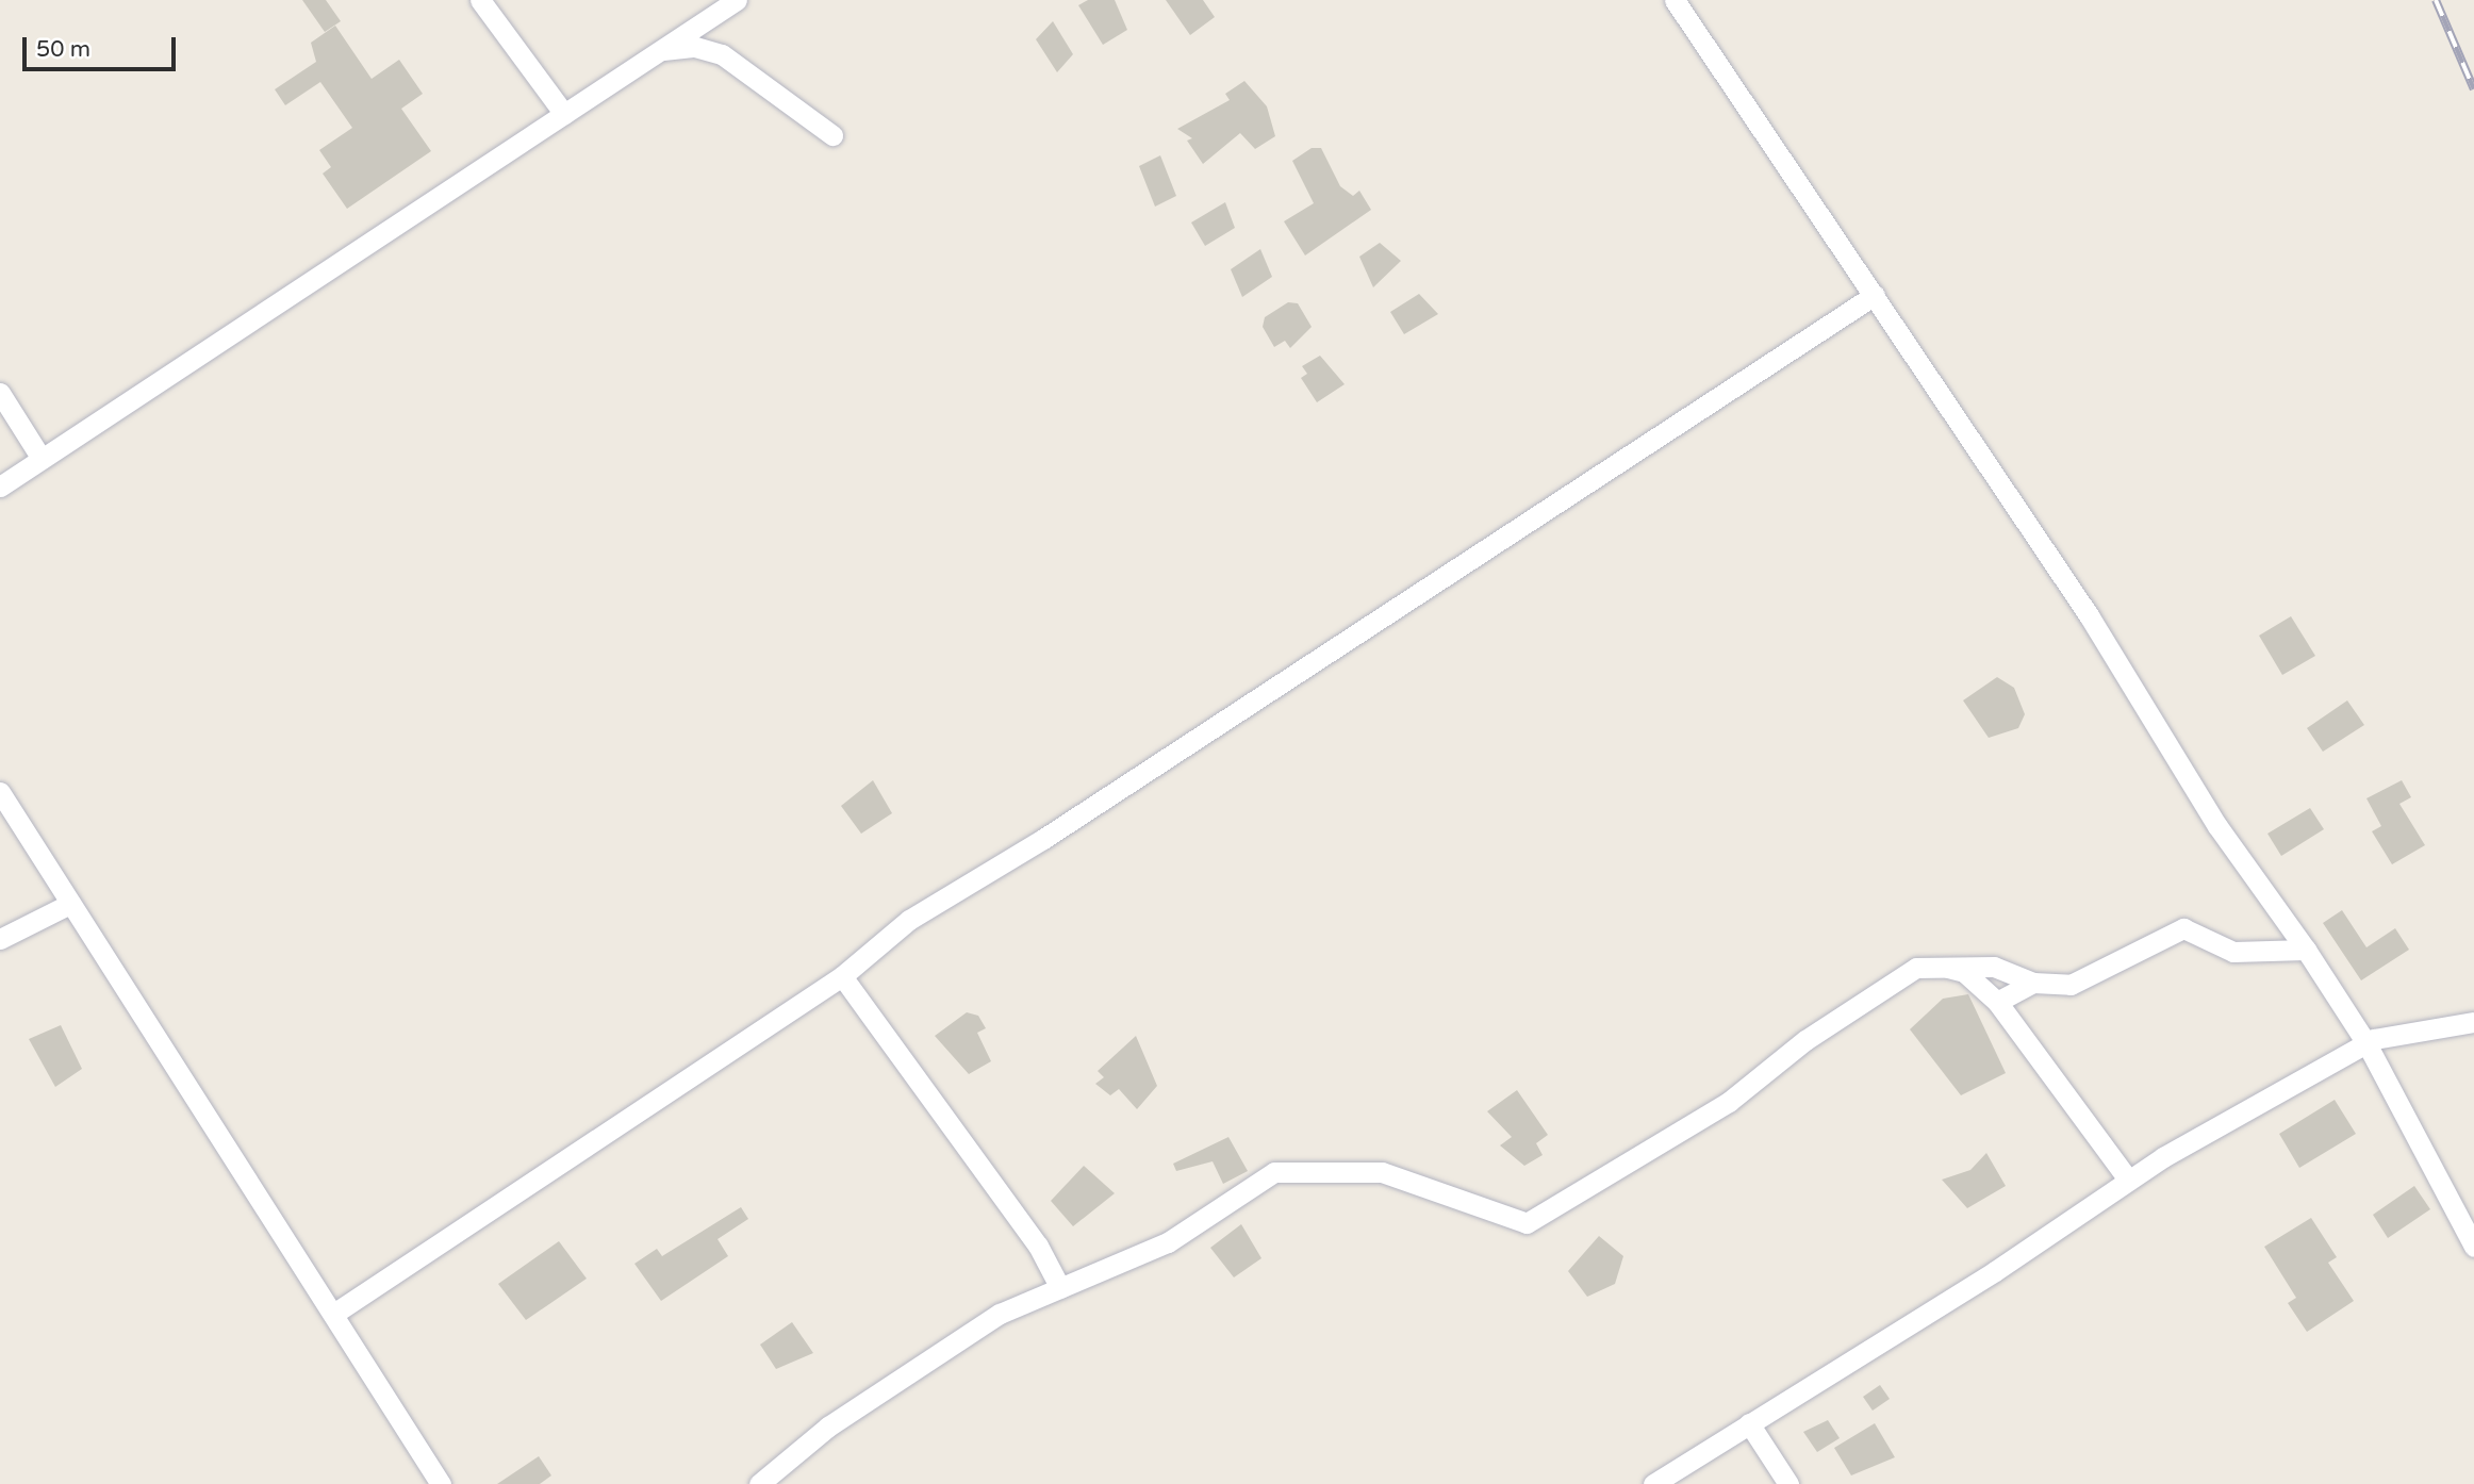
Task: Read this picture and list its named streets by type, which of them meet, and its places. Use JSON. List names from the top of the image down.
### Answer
{
  "scale_bar": "50 m"
}
